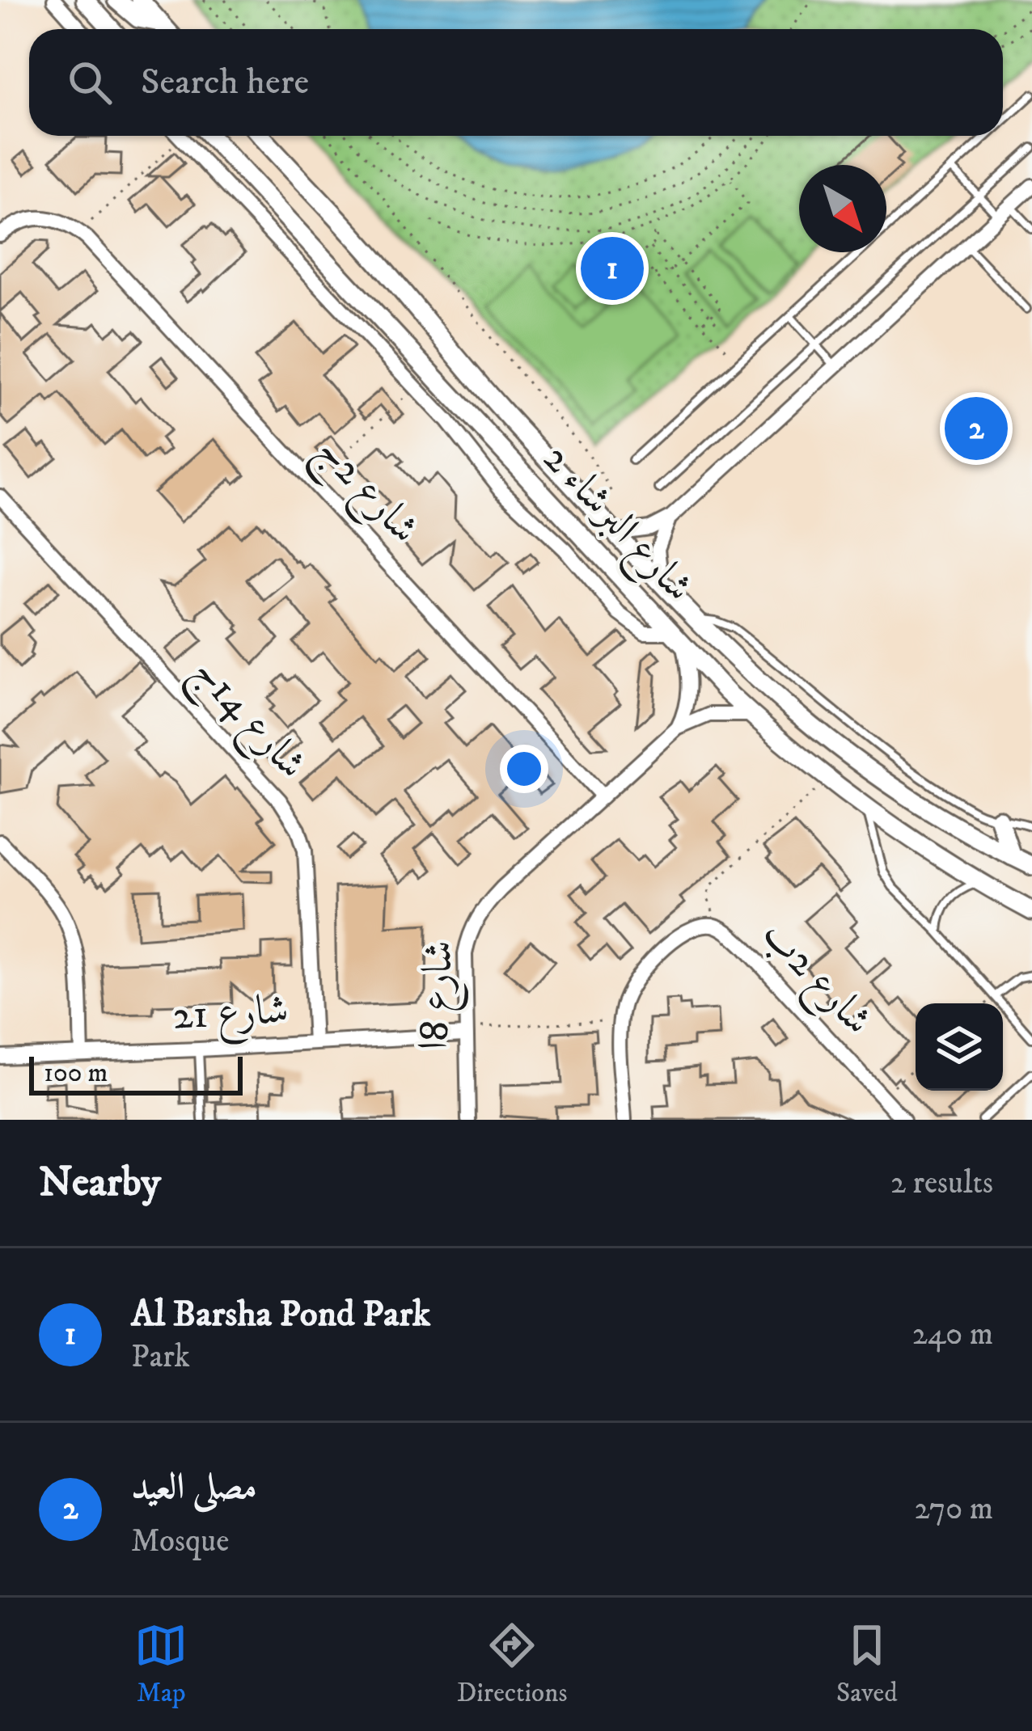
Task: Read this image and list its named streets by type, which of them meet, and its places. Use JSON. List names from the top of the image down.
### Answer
{
  "streets": {
    "street": [
      "شارع 2ج",
      "شارع البرشاء 2",
      "شارع 14ج",
      "شارع 2ب",
      "شارع 8ا",
      "شارع 21"
    ]
  },
  "crossings": [
    ["شارع 2ج", "شارع 8ا"],
    ["شارع البرشاء 2", "شارع 8ا"],
    ["شارع 14ج", "شارع 21"],
    ["شارع 8ا", "شارع 21"]
  ],
  "scale_bar": "100 m",
  "north": "bottom right",
  "page": {
    "search": "Search here",
    "pins": ["1", "2"],
    "scale": "100 m",
    "heading": ["Nearby", "2 results"],
    "list": [
      {
        "mark": "1",
        "name": "Al Barsha Pond Park",
        "note": "Park",
        "value": "240 m"
      },
      {
        "mark": "2",
        "name": "مصلى العيد",
        "note": "Mosque",
        "value": "270 m"
      }
    ],
    "nav": ["Map", "Directions", "Saved"]
  }
}
